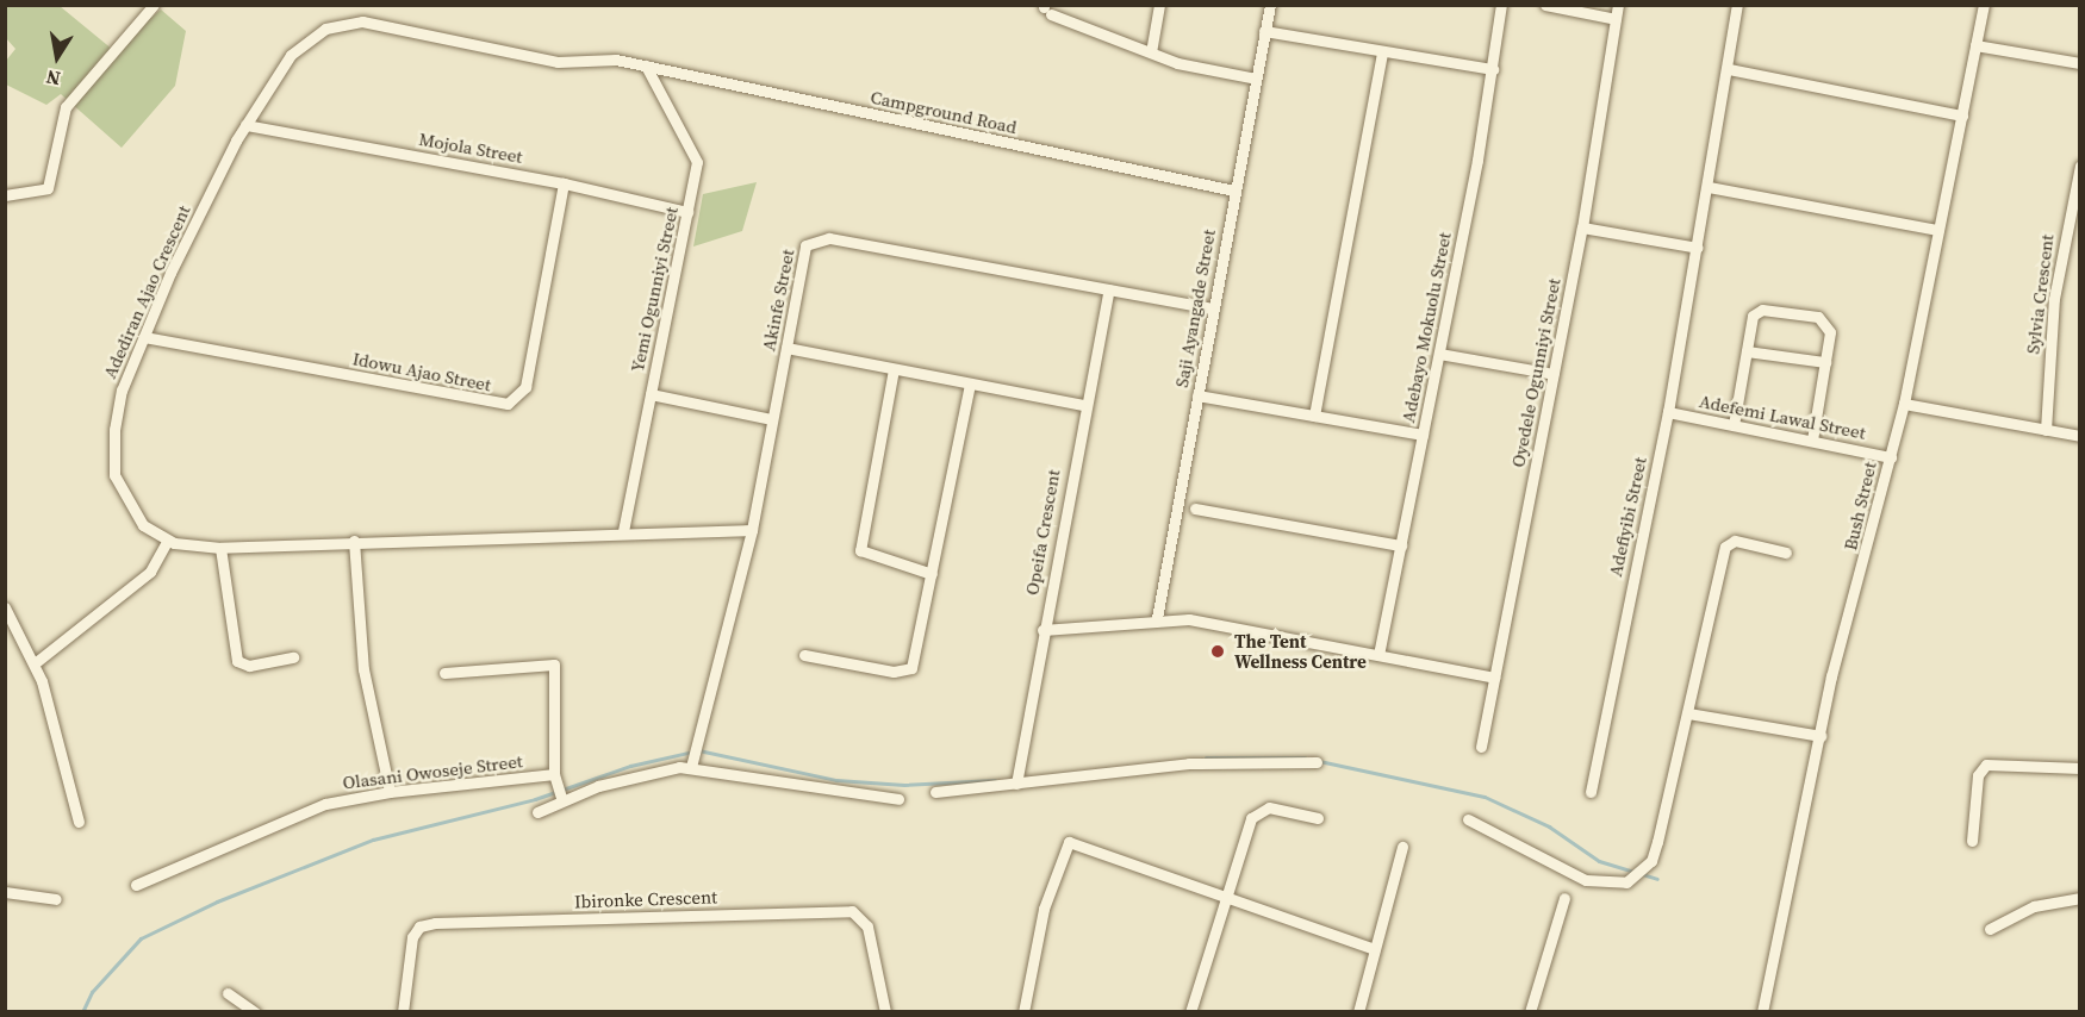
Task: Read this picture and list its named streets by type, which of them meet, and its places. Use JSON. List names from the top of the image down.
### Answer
{
  "streets": {
    "street": [
      "Campground Road",
      "Mojola Street",
      "Yemi Ogunniyi Street",
      "Adediran Ajao Crescent",
      "Sylvia Crescent",
      "Akinfe Street",
      "Saji Ayangade Street",
      "Adebayo Mokuolu Street",
      "Idowu Ajao Street",
      "Oyedele Ogunniyi Street",
      "Adefemi Lawal Street",
      "Bush Street",
      "Adefiyibi Street",
      "Opeifa Crescent",
      "Olasani Owoseje Street",
      "Ibironke Crescent"
    ]
  },
  "crossings": [
    ["Campground Road", "Yemi Ogunniyi Street"],
    ["Campground Road", "Adediran Ajao Crescent"],
    ["Campground Road", "Saji Ayangade Street"],
    ["Mojola Street", "Yemi Ogunniyi Street"],
    ["Mojola Street", "Adediran Ajao Crescent"],
    ["Mojola Street", "Idowu Ajao Street"],
    ["Yemi Ogunniyi Street", "Adediran Ajao Crescent"],
    ["Adediran Ajao Crescent", "Idowu Ajao Street"],
    ["Akinfe Street", "Saji Ayangade Street"],
    ["Akinfe Street", "Opeifa Crescent"],
    ["Adefemi Lawal Street", "Bush Street"],
    ["Adefemi Lawal Street", "Adefiyibi Street"]
  ],
  "places": ["The Tent Wellness Centre"],
  "north": "bottom"
}
